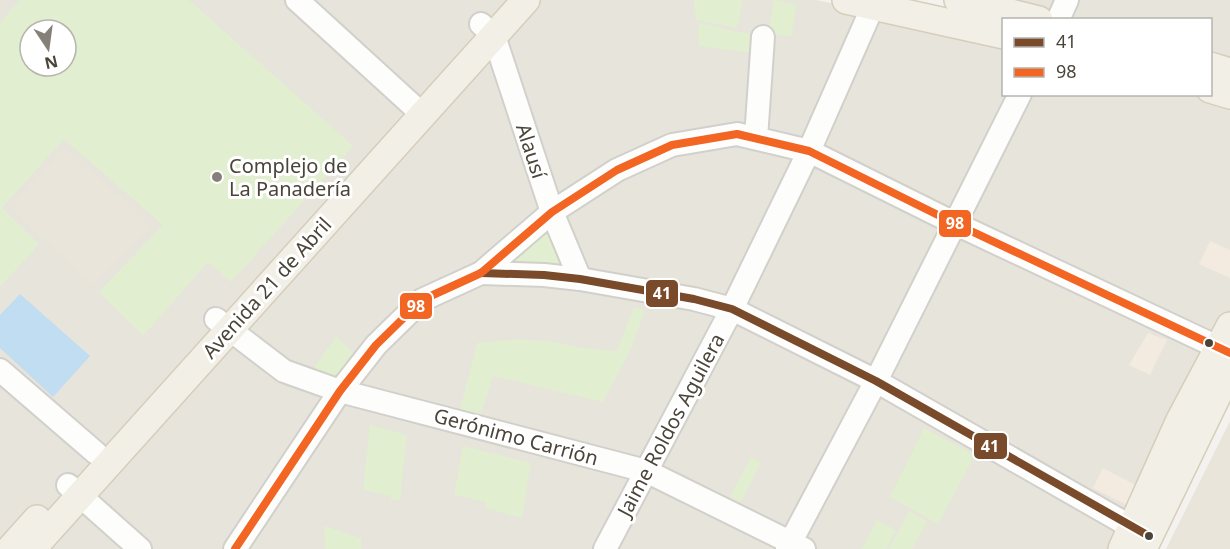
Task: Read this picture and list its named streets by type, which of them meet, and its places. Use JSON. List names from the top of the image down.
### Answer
{
  "streets": {
    "main road": ["Avenida 21 de Abril"],
    "street": ["Alausí", "Jaime Roldos Aguilera", "Gerónimo Carrión"]
  },
  "crossings": [
    ["Alausí", "Avenida 21 de Abril"],
    ["Avenida 21 de Abril", "Gerónimo Carrión"],
    ["Jaime Roldos Aguilera", "Gerónimo Carrión"]
  ],
  "places": ["Complejo de La Panadería"],
  "lines": ["transit line 98", "transit line 41"],
  "legend": ["41", "98"],
  "north": "bottom"
}
